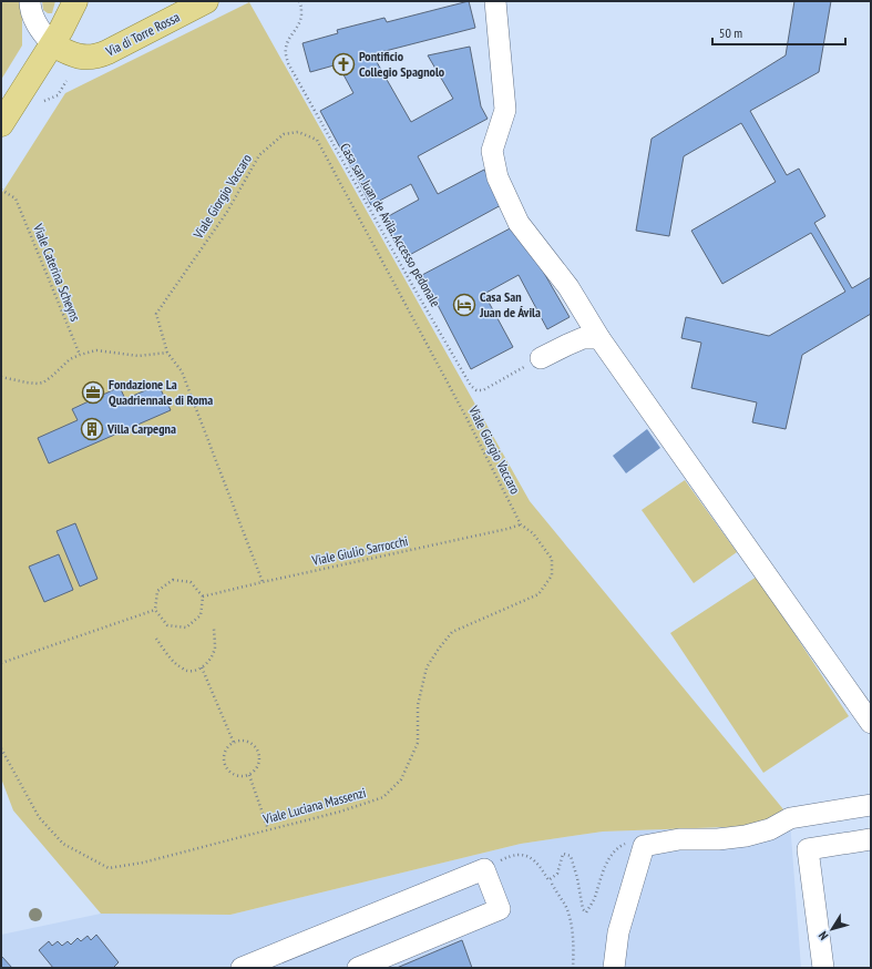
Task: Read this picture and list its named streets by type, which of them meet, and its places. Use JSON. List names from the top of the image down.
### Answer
{
  "streets": {
    "main road": ["Via di Torre Rossa"],
    "path": [
      "Viale Giorgio Vaccaro",
      "Casa san Juan de Avila. Accesso pedonale",
      "Viale Caterina Scheyns",
      "Viale Giulio Sarrocchi",
      "Viale Luciana Massenzi"
    ]
  },
  "crossings": [
    ["Viale Giorgio Vaccaro", "Viale Giulio Sarrocchi"],
    ["Viale Giorgio Vaccaro", "Viale Luciana Massenzi"],
    ["Viale Giulio Sarrocchi", "Viale Luciana Massenzi"]
  ],
  "places": {
    "church": ["Pontificio Collegio Spagnolo"],
    "hotel": ["Casa San Juan de Ávila"],
    "office": ["Fondazione La Quadriennale di Roma"],
    "building": ["Villa Carpegna"]
  },
  "scale_bar": "50 m",
  "north": "bottom left"
}
